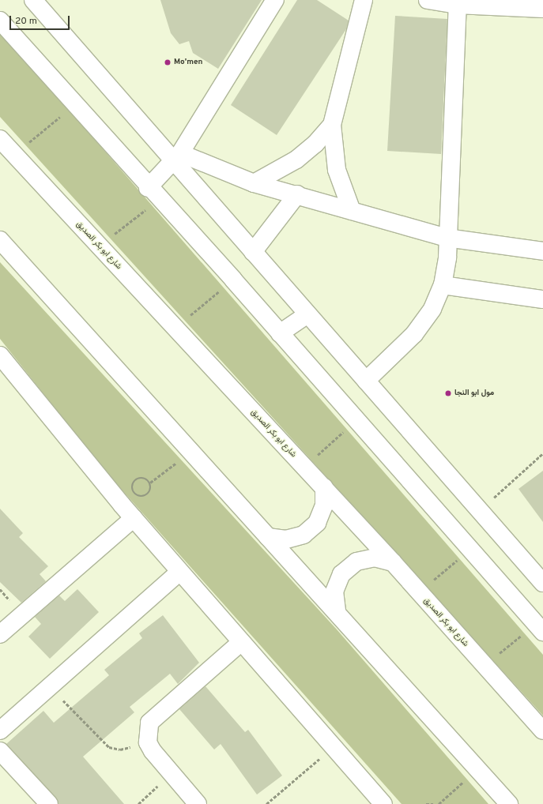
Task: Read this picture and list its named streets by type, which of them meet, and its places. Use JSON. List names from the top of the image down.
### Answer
{
  "streets": {
    "street": ["شارع ابو بكر الصديق"]
  },
  "places": ["Mo'men", "مول ابو النجا"],
  "scale_bar": "20 m"
}
